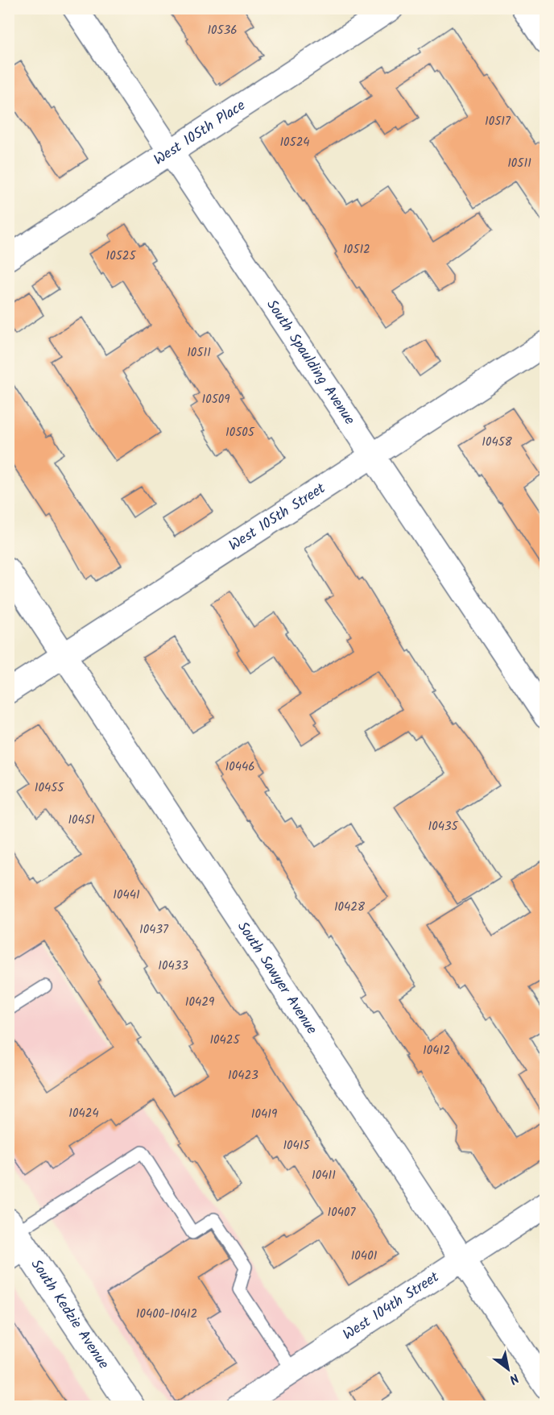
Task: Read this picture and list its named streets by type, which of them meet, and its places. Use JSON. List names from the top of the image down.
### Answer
{
  "streets": {
    "main road": ["South Kedzie Avenue"],
    "street": [
      "West 105th Place",
      "South Spaulding Avenue",
      "West 105th Street",
      "South Sawyer Avenue",
      "West 104th Street"
    ]
  },
  "crossings": [
    ["West 105th Place", "South Spaulding Avenue"],
    ["South Spaulding Avenue", "West 105th Street"],
    ["West 105th Street", "South Sawyer Avenue"],
    ["South Sawyer Avenue", "West 104th Street"]
  ],
  "house_numbers": [
    "10536",
    "10517",
    "10524",
    "10511",
    "10512",
    "10525",
    "10511",
    "10509",
    "10505",
    "10458",
    "10446",
    "10455",
    "10451",
    "10435",
    "10441",
    "10428",
    "10437",
    "10433",
    "10429",
    "10425",
    "10412",
    "10423",
    "10424",
    "10419",
    "10415",
    "10411",
    "10407",
    "10401",
    "10400-10412"
  ],
  "north": "bottom right"
}
